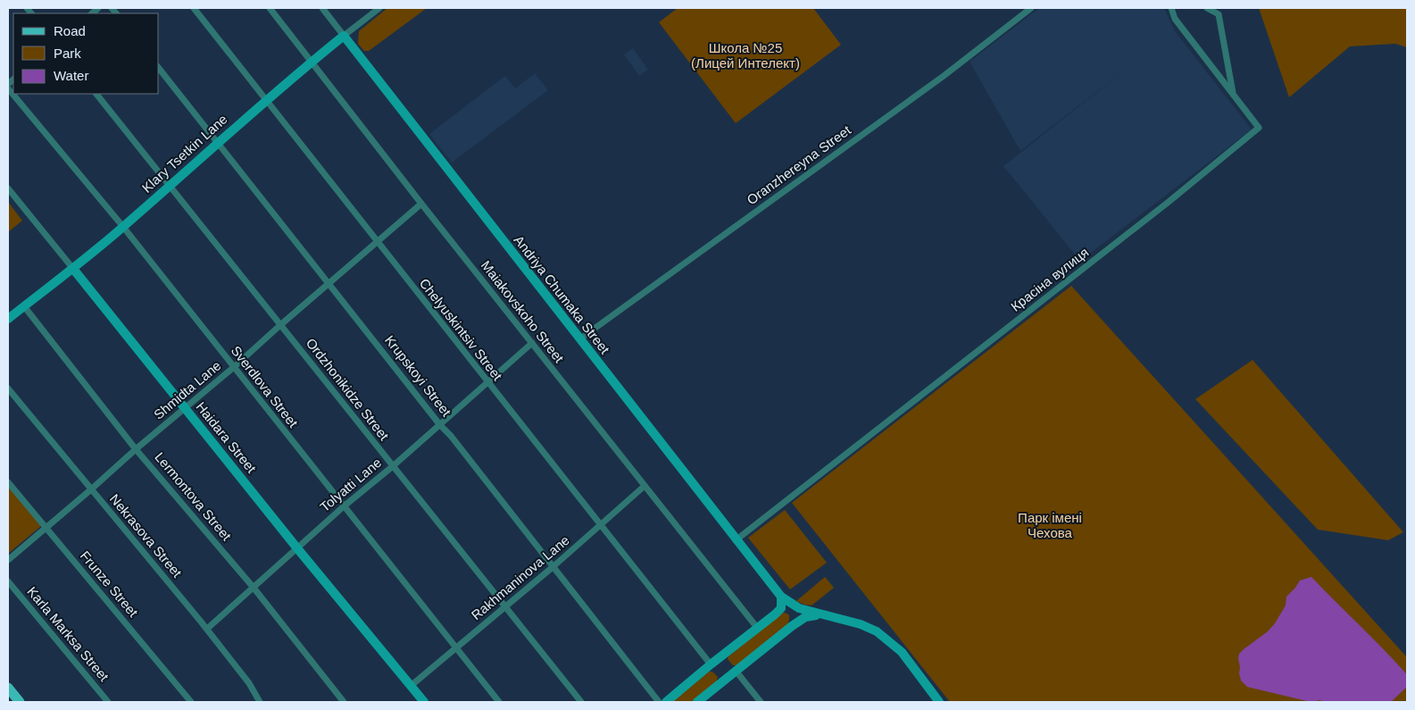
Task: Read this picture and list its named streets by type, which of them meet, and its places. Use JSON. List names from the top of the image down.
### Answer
{
  "streets": {
    "street": [
      "Klary Tsetkin Lane",
      "Oranzhereyna Street",
      "Красіна вулиця",
      "Andriya Chumaka Street",
      "Maiakovskoho Street",
      "Chelyuskintsiv Street",
      "Krupskoyi Street",
      "Sverdlova Street",
      "Ordzhonikidze Street",
      "Shmidta Lane",
      "Haidara Street",
      "Tolyatti Lane",
      "Lermontova Street",
      "Nekrasova Street",
      "Rakhmaninova Lane",
      "Frunze Street",
      "Karla Marksa Street"
    ]
  },
  "crossings": [
    ["Klary Tsetkin Lane", "Andriya Chumaka Street"],
    ["Klary Tsetkin Lane", "Maiakovskoho Street"],
    ["Klary Tsetkin Lane", "Chelyuskintsiv Street"],
    ["Klary Tsetkin Lane", "Krupskoyi Street"],
    ["Klary Tsetkin Lane", "Sverdlova Street"],
    ["Klary Tsetkin Lane", "Ordzhonikidze Street"],
    ["Klary Tsetkin Lane", "Haidara Street"],
    ["Klary Tsetkin Lane", "Lermontova Street"],
    ["Oranzhereyna Street", "Andriya Chumaka Street"],
    ["Красіна вулиця", "Andriya Chumaka Street"],
    ["Maiakovskoho Street", "Shmidta Lane"],
    ["Maiakovskoho Street", "Tolyatti Lane"],
    ["Maiakovskoho Street", "Rakhmaninova Lane"],
    ["Chelyuskintsiv Street", "Shmidta Lane"],
    ["Chelyuskintsiv Street", "Tolyatti Lane"],
    ["Chelyuskintsiv Street", "Rakhmaninova Lane"],
    ["Krupskoyi Street", "Shmidta Lane"],
    ["Krupskoyi Street", "Tolyatti Lane"],
    ["Krupskoyi Street", "Rakhmaninova Lane"],
    ["Sverdlova Street", "Shmidta Lane"],
    ["Sverdlova Street", "Tolyatti Lane"],
    ["Sverdlova Street", "Rakhmaninova Lane"],
    ["Ordzhonikidze Street", "Shmidta Lane"],
    ["Ordzhonikidze Street", "Tolyatti Lane"],
    ["Ordzhonikidze Street", "Rakhmaninova Lane"],
    ["Shmidta Lane", "Haidara Street"],
    ["Shmidta Lane", "Lermontova Street"],
    ["Shmidta Lane", "Nekrasova Street"],
    ["Shmidta Lane", "Frunze Street"],
    ["Haidara Street", "Tolyatti Lane"],
    ["Haidara Street", "Rakhmaninova Lane"],
    ["Tolyatti Lane", "Lermontova Street"],
    ["Tolyatti Lane", "Nekrasova Street"]
  ],
  "parks": ["Школа №25 (Лицей Интелект)", "Парк імені Чехова"],
  "legend": ["Road", "Park", "Water"]
}
